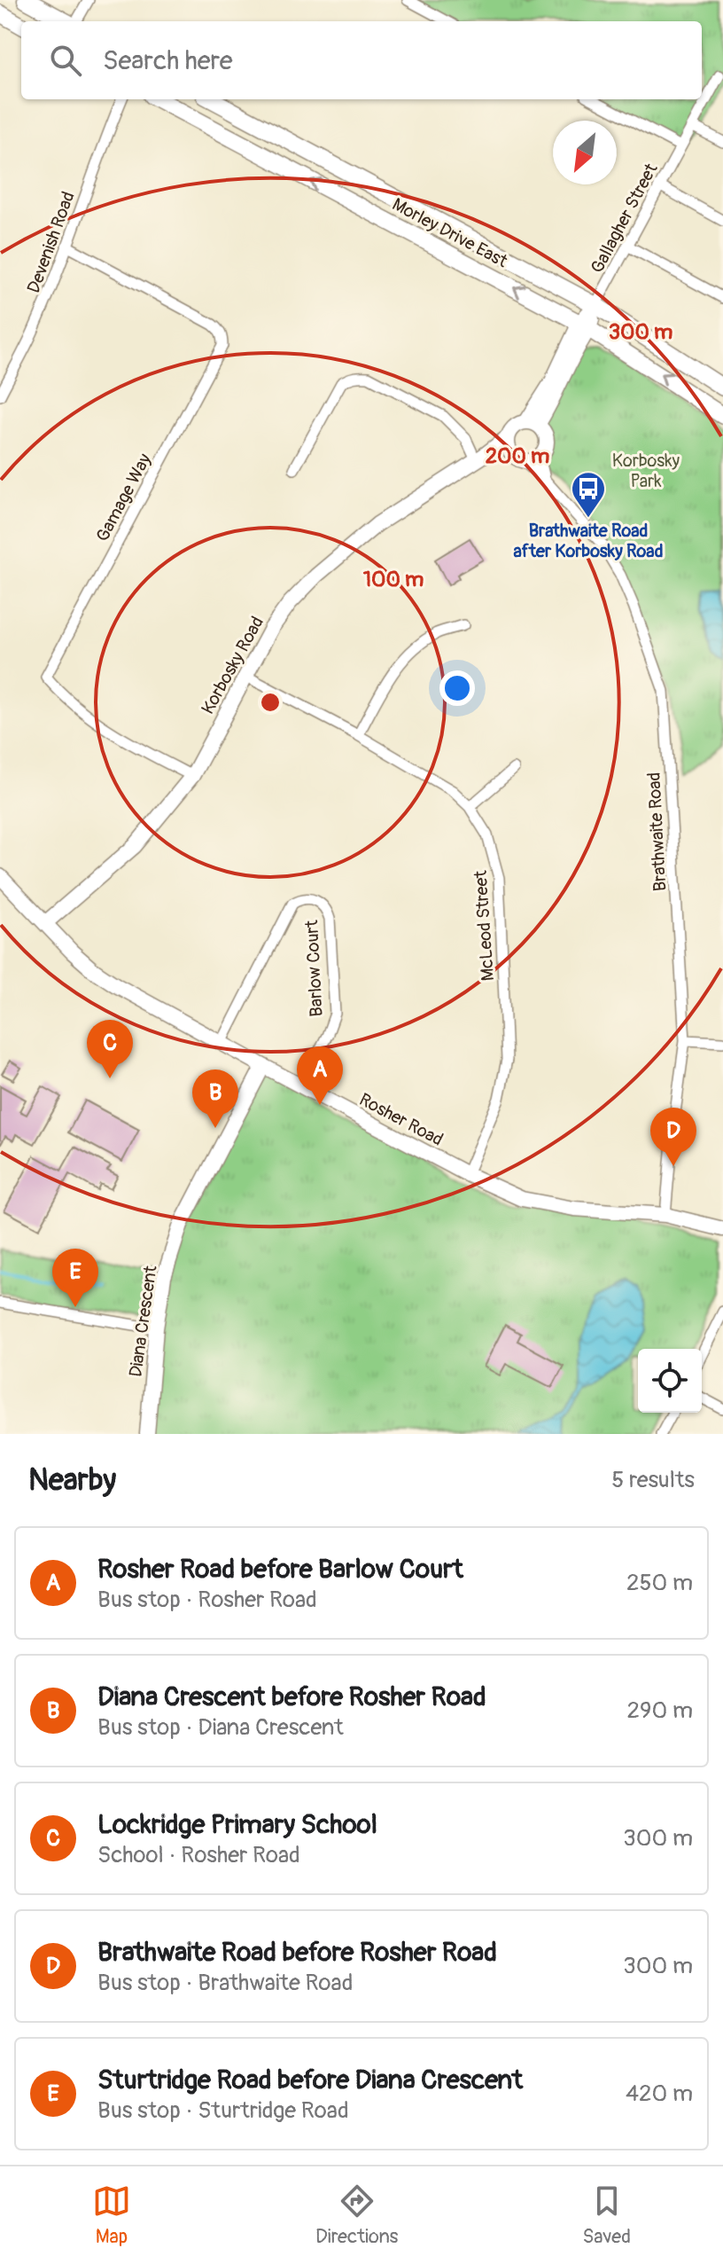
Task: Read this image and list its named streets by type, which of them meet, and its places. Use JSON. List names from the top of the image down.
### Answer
{
  "streets": {
    "main road": ["Morley Drive East"],
    "street": [
      "Gallagher Street",
      "Devenish Road",
      "Gamage Way",
      "Korbosky Road",
      "Brathwaite Road",
      "McLeod Street",
      "Barlow Court",
      "Rosher Road",
      "Diana Crescent"
    ]
  },
  "crossings": [
    ["Gallagher Street", "Morley Drive East"],
    ["Devenish Road", "Gamage Way"],
    ["Gamage Way", "Korbosky Road"],
    ["Korbosky Road", "Brathwaite Road"],
    ["Korbosky Road", "McLeod Street"],
    ["Korbosky Road", "Rosher Road"],
    ["Brathwaite Road", "Rosher Road"],
    ["McLeod Street", "Rosher Road"],
    ["Barlow Court", "Rosher Road"],
    ["Rosher Road", "Diana Crescent"]
  ],
  "parks": ["Korbosky Park"],
  "places": {
    "bus stop": ["Brathwaite Road after Korbosky Road"]
  },
  "north": "bottom left",
  "page": {
    "search": "Search here",
    "pins": [
      "C",
      "A",
      "B",
      "D",
      "E"
    ],
    "heading": ["Nearby", "5 results"],
    "list": [
      {
        "mark": "A",
        "name": "Rosher Road before Barlow Court",
        "note": "Bus stop · Rosher Road",
        "value": "250 m"
      },
      {
        "mark": "B",
        "name": "Diana Crescent before Rosher Road",
        "note": "Bus stop · Diana Crescent",
        "value": "290 m"
      },
      {
        "mark": "C",
        "name": "Lockridge Primary School",
        "note": "School · Rosher Road",
        "value": "300 m"
      },
      {
        "mark": "D",
        "name": "Brathwaite Road before Rosher Road",
        "note": "Bus stop · Brathwaite Road",
        "value": "300 m"
      },
      {
        "mark": "E",
        "name": "Sturtridge Road before Diana Crescent",
        "note": "Bus stop · Sturtridge Road",
        "value": "420 m"
      }
    ],
    "nav": ["Map", "Directions", "Saved"]
  },
  "rings": ["300 m", "200 m", "100 m"]
}
